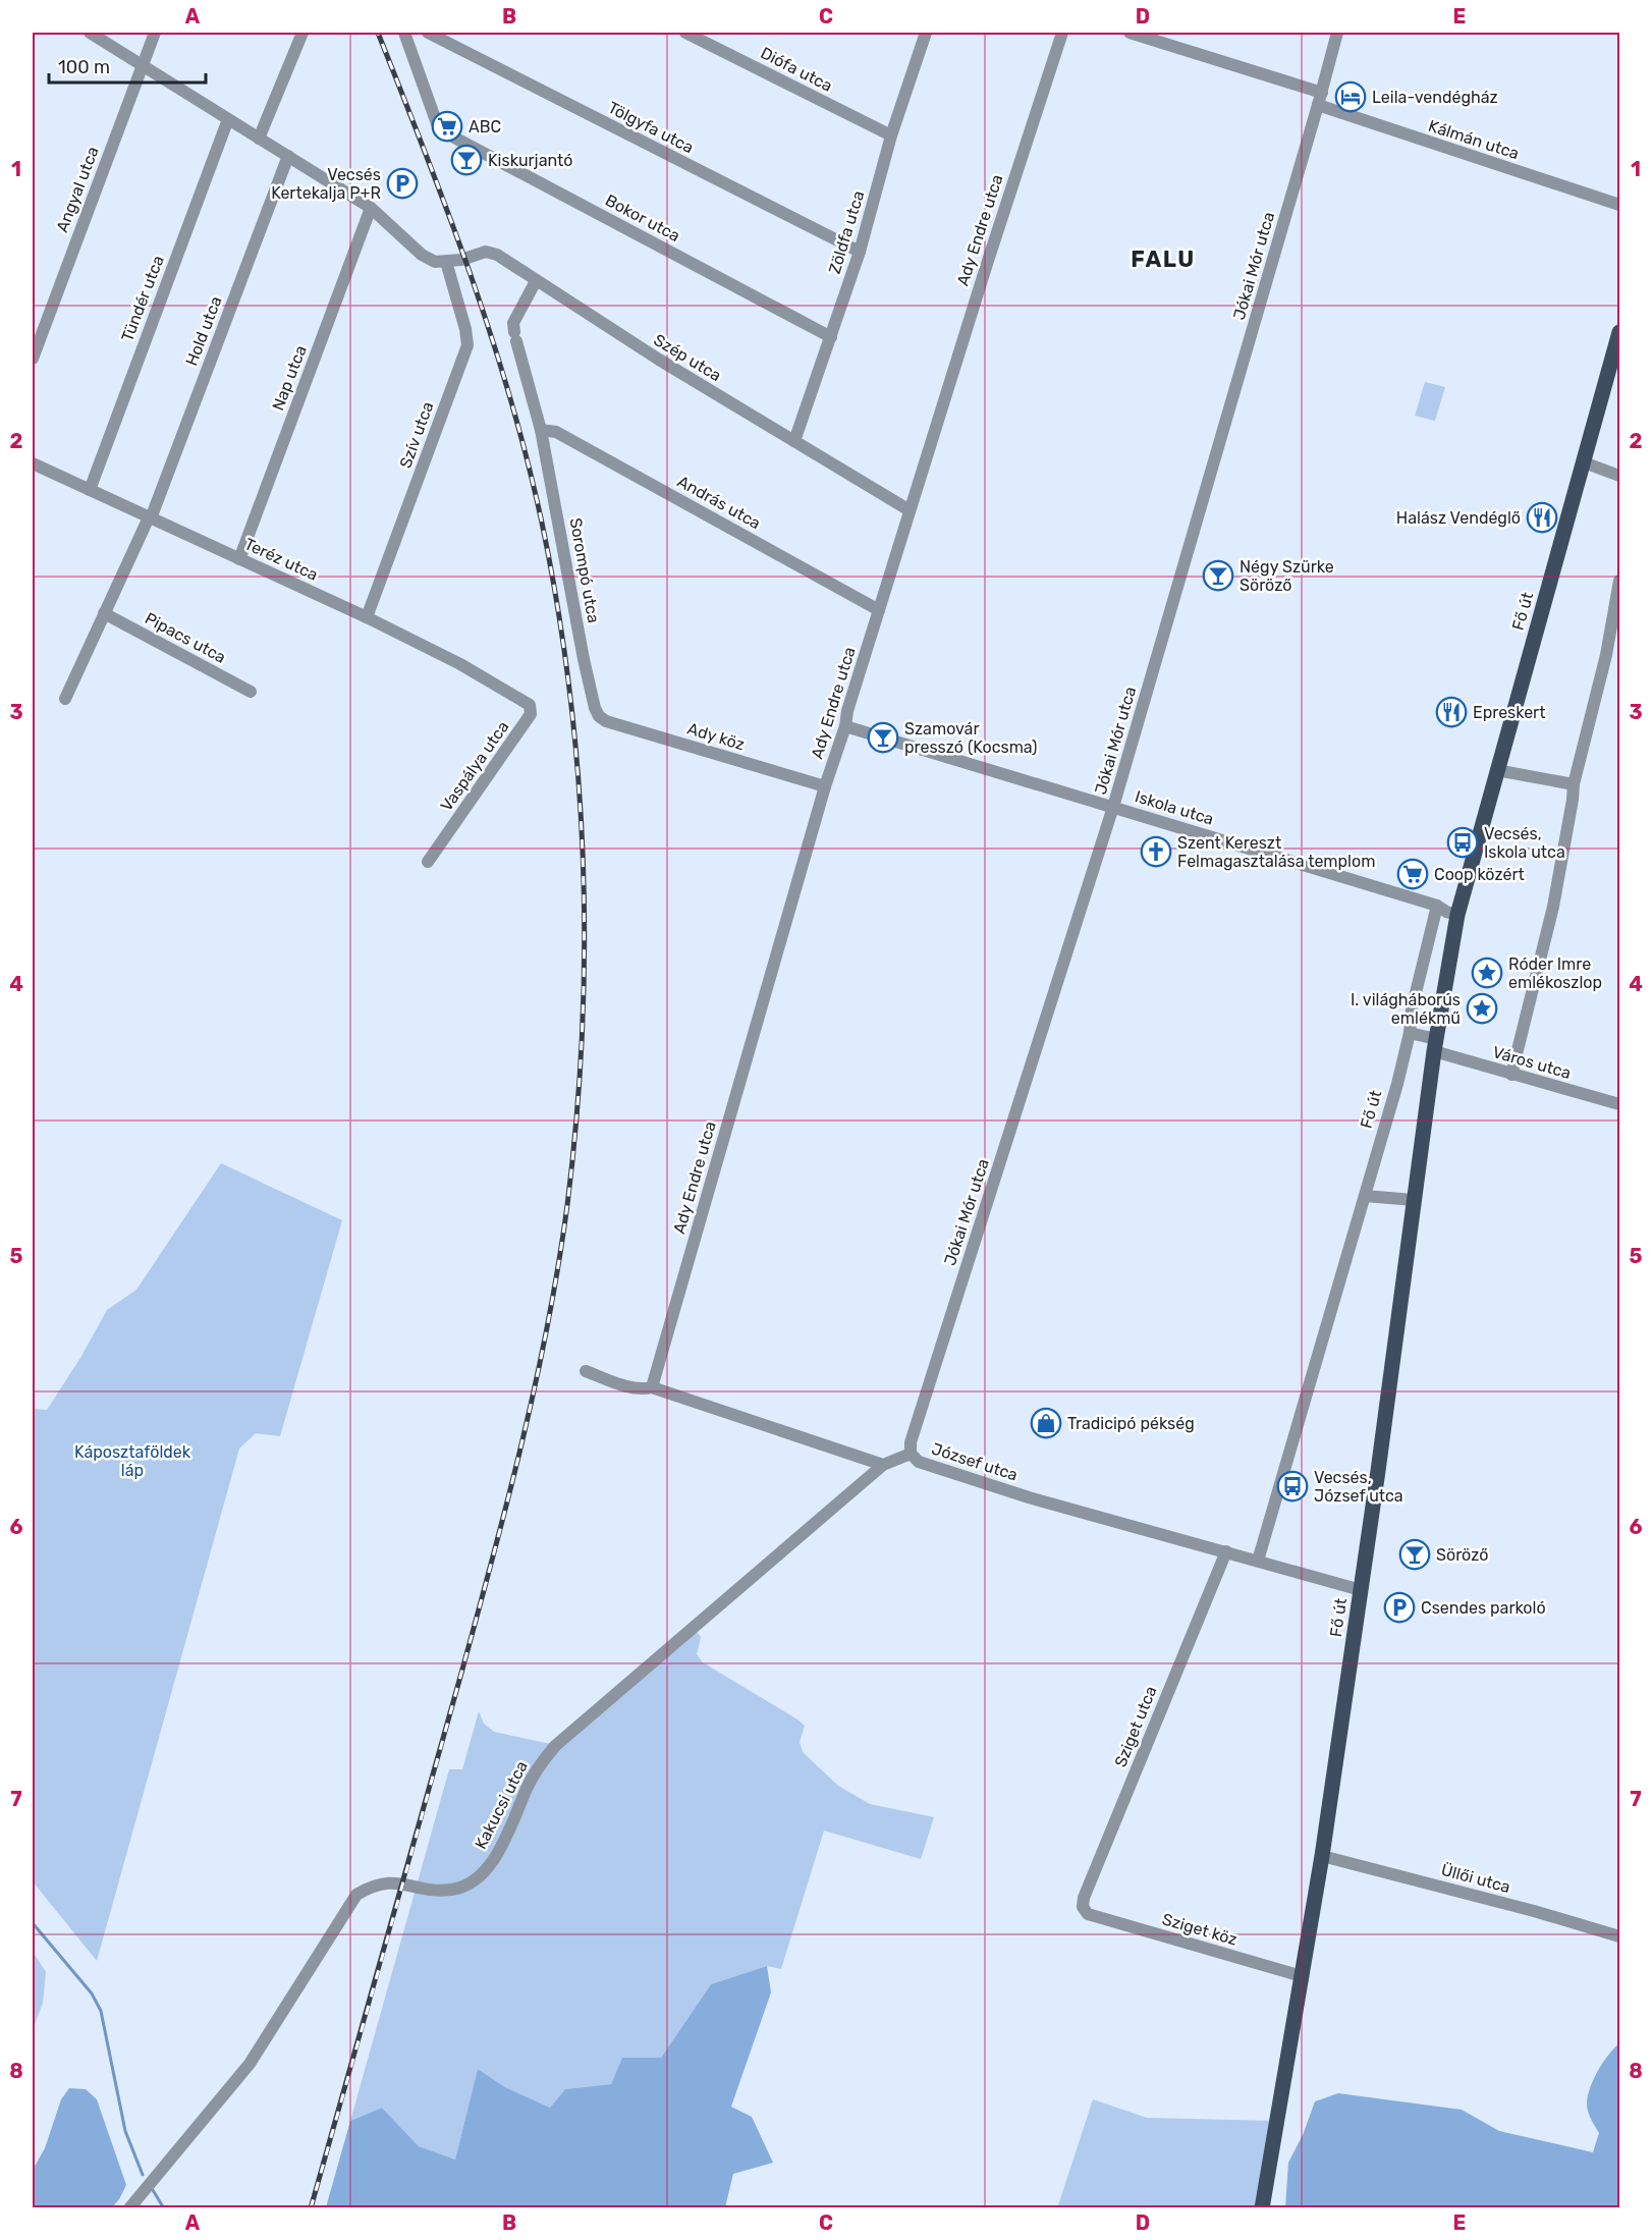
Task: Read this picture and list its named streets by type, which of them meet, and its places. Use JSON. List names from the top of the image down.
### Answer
{
  "streets": {
    "main road": ["Fő út"],
    "street": [
      "Diófa utca",
      "Tölgyfa utca",
      "Kálmán utca",
      "Angyal utca",
      "Bokor utca",
      "Ady Endre utca",
      "Zöldfa utca",
      "Jókai Mór utca",
      "Tündér utca",
      "Hold utca",
      "Szép utca",
      "Nap utca",
      "Szív utca",
      "András utca",
      "Teréz utca",
      "Sorompó utca",
      "Pipacs utca",
      "Ady köz",
      "Vaspálya utca",
      "Iskola utca",
      "Város utca",
      "József utca",
      "Sziget utca",
      "Kakucsi utca",
      "Üllői utca",
      "Sziget köz"
    ]
  },
  "crossings": [
    ["Diófa utca", "Zöldfa utca"],
    ["Tölgyfa utca", "Zöldfa utca"],
    ["Kálmán utca", "Jókai Mór utca"],
    ["Bokor utca", "Zöldfa utca"],
    ["Ady Endre utca", "Szép utca"],
    ["Ady Endre utca", "András utca"],
    ["Ady Endre utca", "Ady köz"],
    ["Ady Endre utca", "Iskola utca"],
    ["Zöldfa utca", "Szép utca"],
    ["Jókai Mór utca", "Iskola utca"],
    ["Jókai Mór utca", "József utca"],
    ["Tündér utca", "Teréz utca"],
    ["Hold utca", "Teréz utca"],
    ["Hold utca", "Pipacs utca"],
    ["Szép utca", "Szív utca"],
    ["Szép utca", "Sorompó utca"],
    ["Nap utca", "Teréz utca"],
    ["Szív utca", "Teréz utca"],
    ["András utca", "Sorompó utca"],
    ["Teréz utca", "Vaspálya utca"],
    ["Sorompó utca", "Ady köz"],
    ["Fő út", "Iskola utca"],
    ["Fő út", "Város utca"],
    ["Fő út", "József utca"],
    ["Fő út", "Üllői utca"],
    ["Fő út", "Sziget köz"],
    ["József utca", "Sziget utca"],
    ["József utca", "Kakucsi utca"],
    ["Sziget utca", "Sziget köz"]
  ],
  "districts": ["FALU"],
  "parks": ["Káposztaföldek láp"],
  "places": {
    "hotel": ["Leila-vendégház"],
    "supermarket": ["ABC", "Coop közért"],
    "bar": [
      "Kiskurjantó",
      "Négy Szürke Söröző",
      "Szamovár presszó (Kocsma)",
      "Söröző"
    ],
    "parking": ["Vecsés Kertekalja P+R", "Csendes parkoló"],
    "restaurant": ["Halász Vendéglő", "Epreskert"],
    "bus stop": ["Vecsés, Iskola utca", "Vecsés, József utca"],
    "church": ["Szent Kereszt Felmagasztalása templom"],
    "place": ["Róder Imre emlékoszlop", "I. világháborús emlékmű"],
    "shop": ["Tradicipó pékség"]
  },
  "scale_bar": "100 m",
  "grid": {
    "columns": [
      "A",
      "B",
      "C",
      "D",
      "E"
    ],
    "rows": [
      "1",
      "2",
      "3",
      "4",
      "5",
      "6",
      "7",
      "8"
    ]
  }
}
